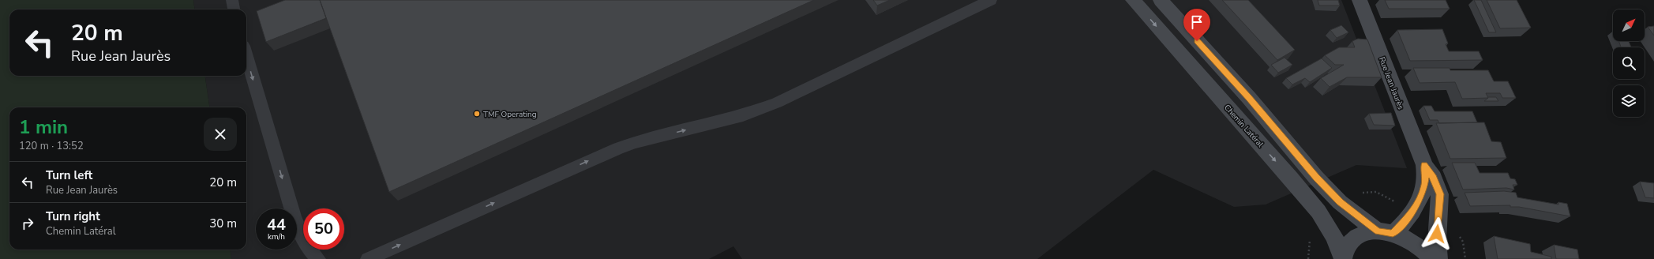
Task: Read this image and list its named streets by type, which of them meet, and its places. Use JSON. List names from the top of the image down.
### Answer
{
  "streets": {
    "street": ["Rue Jean Jaurès", "Chemin Latéral"]
  },
  "places": ["TMF Operating"],
  "north": "top right",
  "page": {
    "turn": ["20 m", "Rue Jean Jaurès"],
    "heading": ["1 min", "120 m · 13:52"],
    "list": [
      {
        "name": "Turn left",
        "note": "Rue Jean Jaurès",
        "value": "20 m"
      },
      {
        "name": "Turn right",
        "note": "Chemin Latéral",
        "value": "30 m"
      }
    ],
    "speed": "44 km/h",
    "limit": "50"
  }
}
